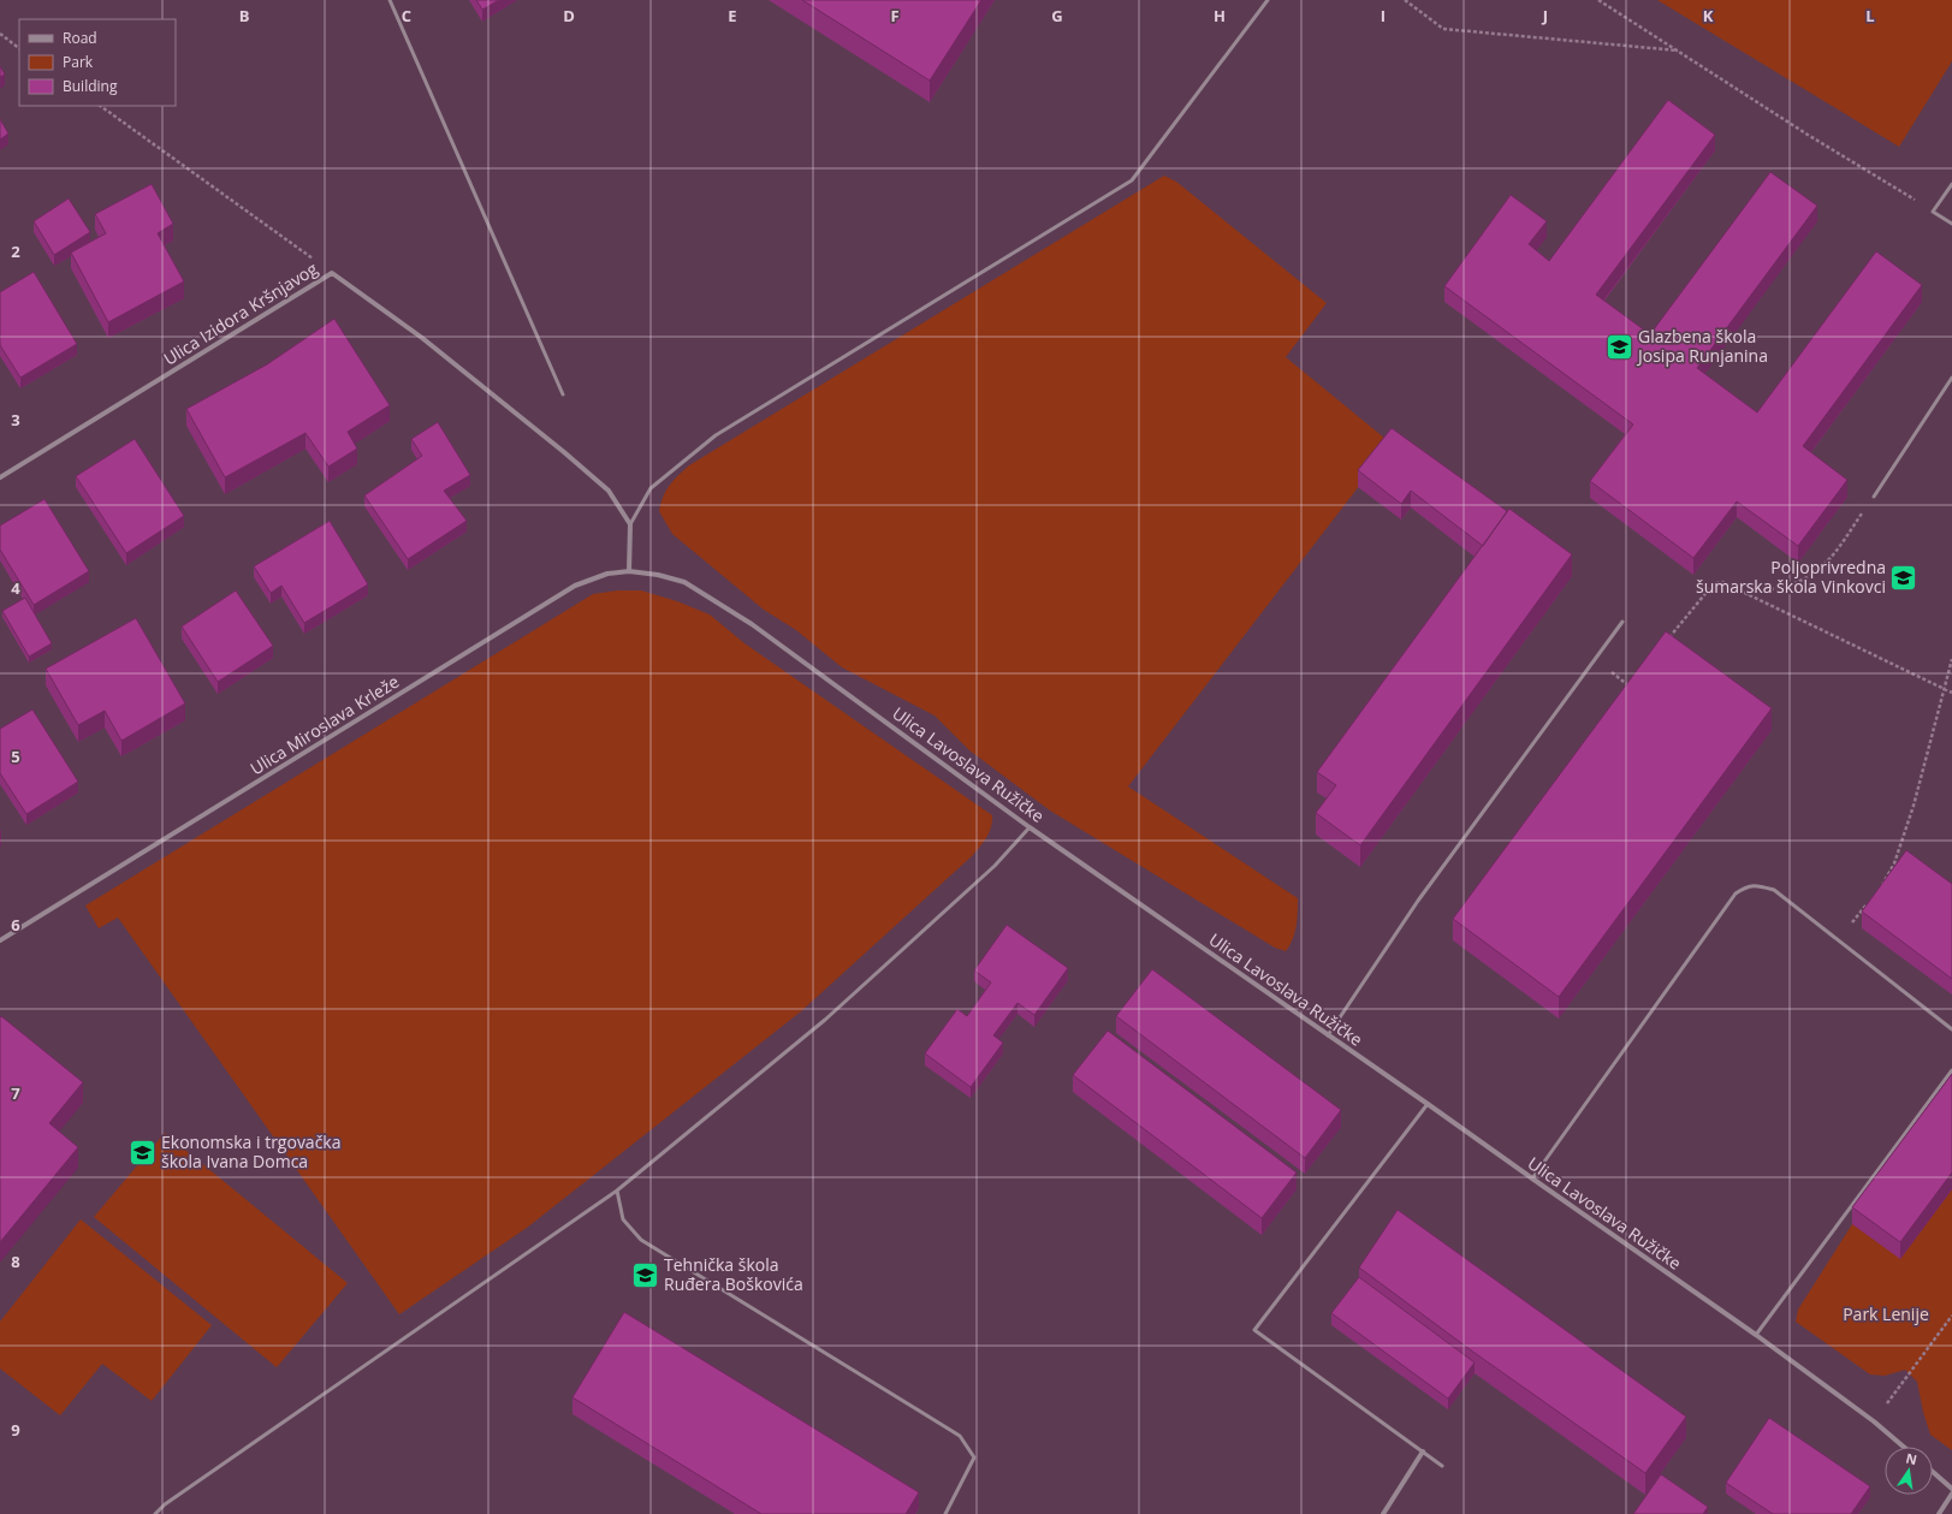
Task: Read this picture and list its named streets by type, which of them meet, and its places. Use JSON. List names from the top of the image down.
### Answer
{
  "streets": {
    "street": ["Ulica Izidora Kršnjavog", "Ulica Miroslava Krleže", "Ulica Lavoslava Ružičke"]
  },
  "crossings": [
    ["Ulica Miroslava Krleže", "Ulica Lavoslava Ružičke"]
  ],
  "parks": ["Park Lenije"],
  "places": {
    "school or university": [
      "Glazbena škola Josipa Runjanina",
      "Poljoprivredna šumarska škola Vinkovci",
      "Ekonomska i trgovačka škola Ivana Domca",
      "Tehnička škola Ruđera Boškovića"
    ]
  },
  "legend": ["Road", "Park", "Building"],
  "north": "top",
  "grid": {
    "columns": [
      "B",
      "C",
      "D",
      "E",
      "F",
      "G",
      "H",
      "I",
      "J",
      "K",
      "L"
    ],
    "rows": [
      "2",
      "3",
      "4",
      "5",
      "6",
      "7",
      "8",
      "9"
    ]
  }
}
